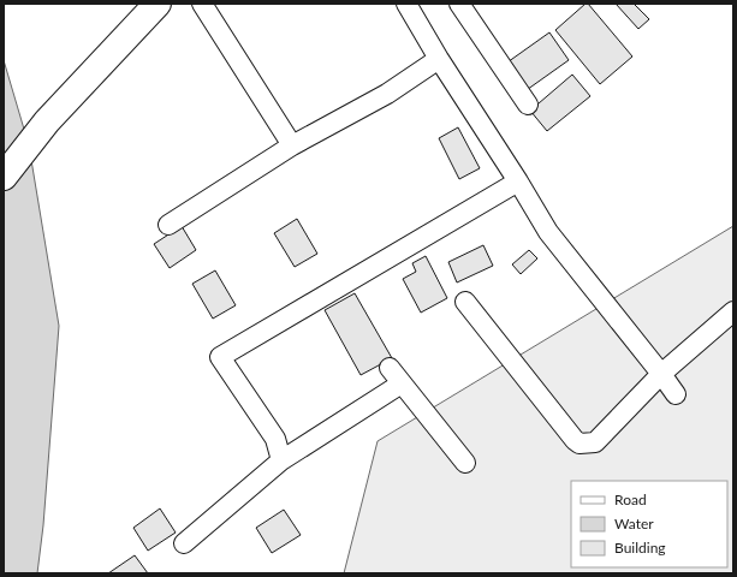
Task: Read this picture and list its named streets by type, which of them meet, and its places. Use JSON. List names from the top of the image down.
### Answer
{
  "legend": ["Road", "Water", "Building"]
}
